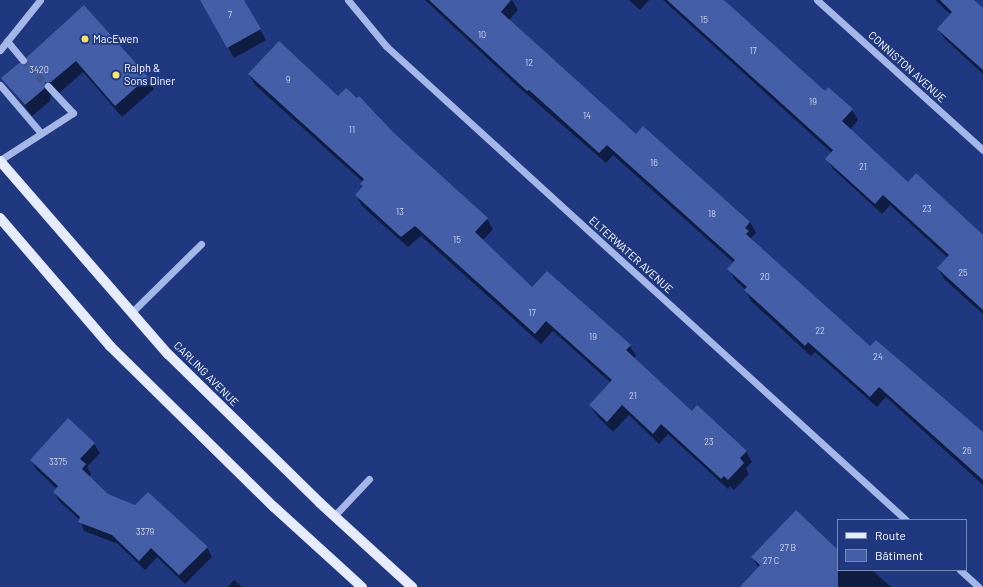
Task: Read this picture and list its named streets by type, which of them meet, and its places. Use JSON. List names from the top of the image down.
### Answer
{
  "streets": {
    "main road": ["CARLING AVENUE"],
    "street": ["CONNISTON AVENUE", "ELTERWATER AVENUE"]
  },
  "places": ["MacEwen", "Ralph & Sons Diner"],
  "house_numbers": [
    "7",
    "15",
    "10",
    "17",
    "12",
    "3420",
    "9",
    "19",
    "14",
    "11",
    "16",
    "21",
    "23",
    "13",
    "18",
    "15",
    "25",
    "20",
    "17",
    "22",
    "19",
    "24",
    "21",
    "23",
    "26",
    "3375",
    "3379",
    "27 B",
    "27 C"
  ],
  "legend": ["Route", "Bâtiment"]
}
